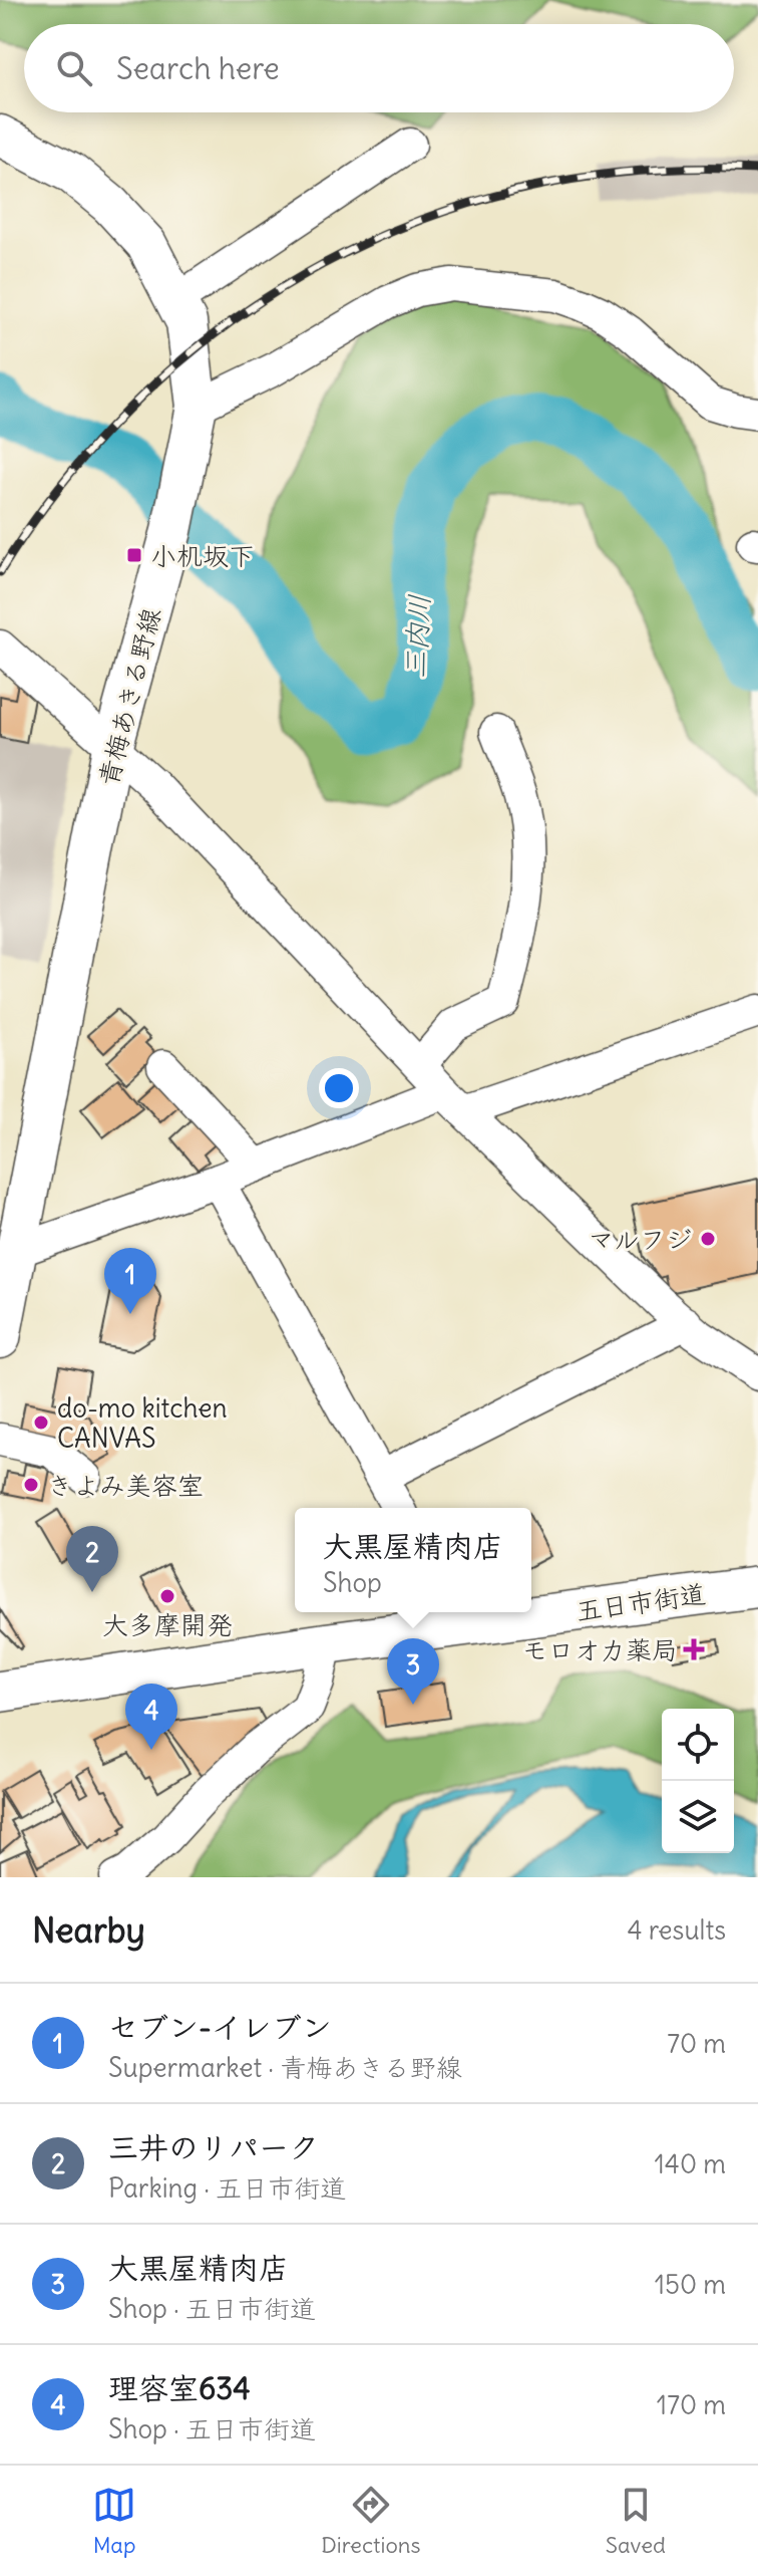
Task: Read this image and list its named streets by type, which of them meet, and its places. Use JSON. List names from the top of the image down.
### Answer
{
  "streets": {
    "main road": ["青梅あきる野線", "五日市街道"]
  },
  "water": ["三内川"],
  "places": {
    "transit": ["小机坂下"],
    "other": [
      "マルフジ",
      "do-mo kitchen CANVAS",
      "きよみ美容室",
      "大多摩開発"
    ],
    "health": ["モロオカ薬局"]
  },
  "page": {
    "search": "Search here",
    "pins": [
      "1",
      "2",
      "3",
      "4"
    ],
    "popup": ["大黒屋精肉店", "Shop"],
    "heading": ["Nearby", "4 results"],
    "list": [
      {
        "mark": "1",
        "name": "セブン-イレブン",
        "note": "Supermarket · 青梅あきる野線",
        "value": "70 m"
      },
      {
        "mark": "2",
        "name": "三井のリパーク",
        "note": "Parking · 五日市街道",
        "value": "140 m"
      },
      {
        "mark": "3",
        "name": "大黒屋精肉店",
        "note": "Shop · 五日市街道",
        "value": "150 m"
      },
      {
        "mark": "4",
        "name": "理容室634",
        "note": "Shop · 五日市街道",
        "value": "170 m"
      }
    ],
    "nav": ["Map", "Directions", "Saved"]
  }
}
